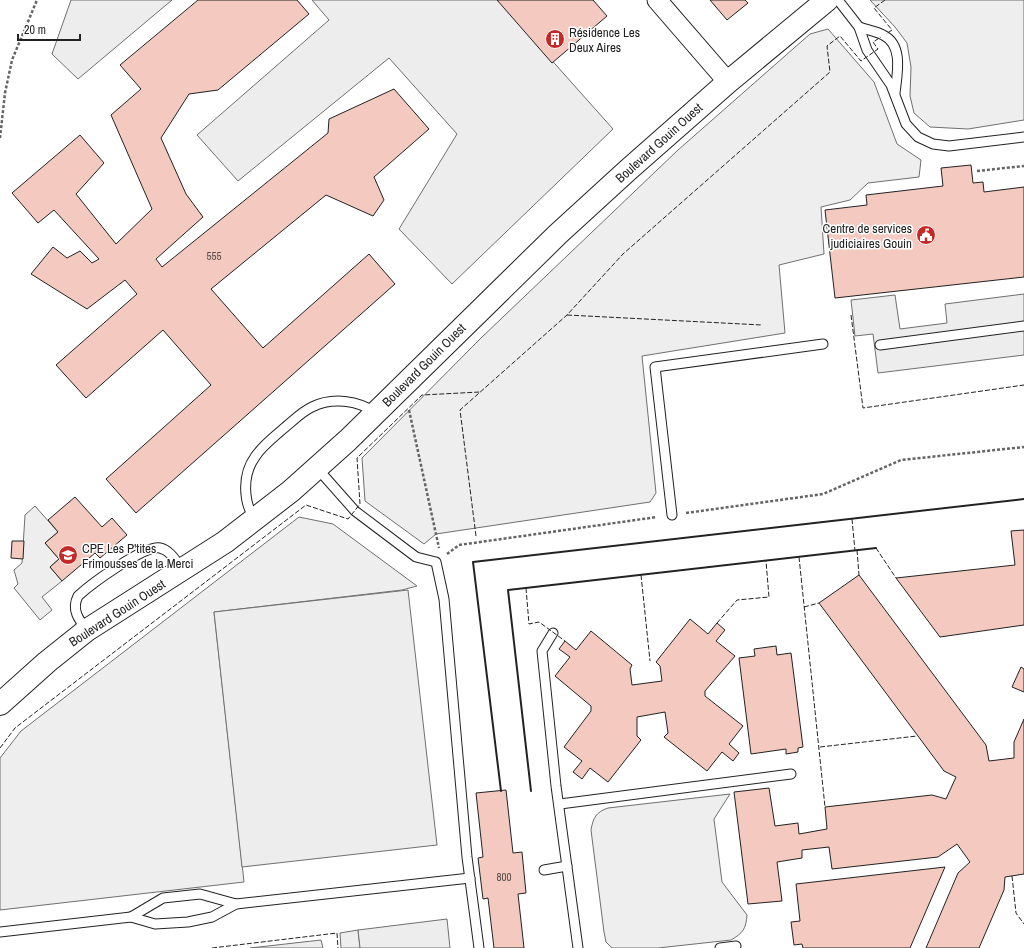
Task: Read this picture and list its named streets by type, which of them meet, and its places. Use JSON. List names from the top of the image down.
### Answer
{
  "streets": {
    "street": ["Boulevard Gouin Ouest"]
  },
  "places": {
    "building": ["Résidence Les Deux Aires"],
    "public building": ["Centre de services judiciaires Gouin"],
    "school or university": ["CPE Les P'tites Frimousses de la Merci"]
  },
  "house_numbers": ["555", "800"],
  "scale_bar": "20 m"
}
